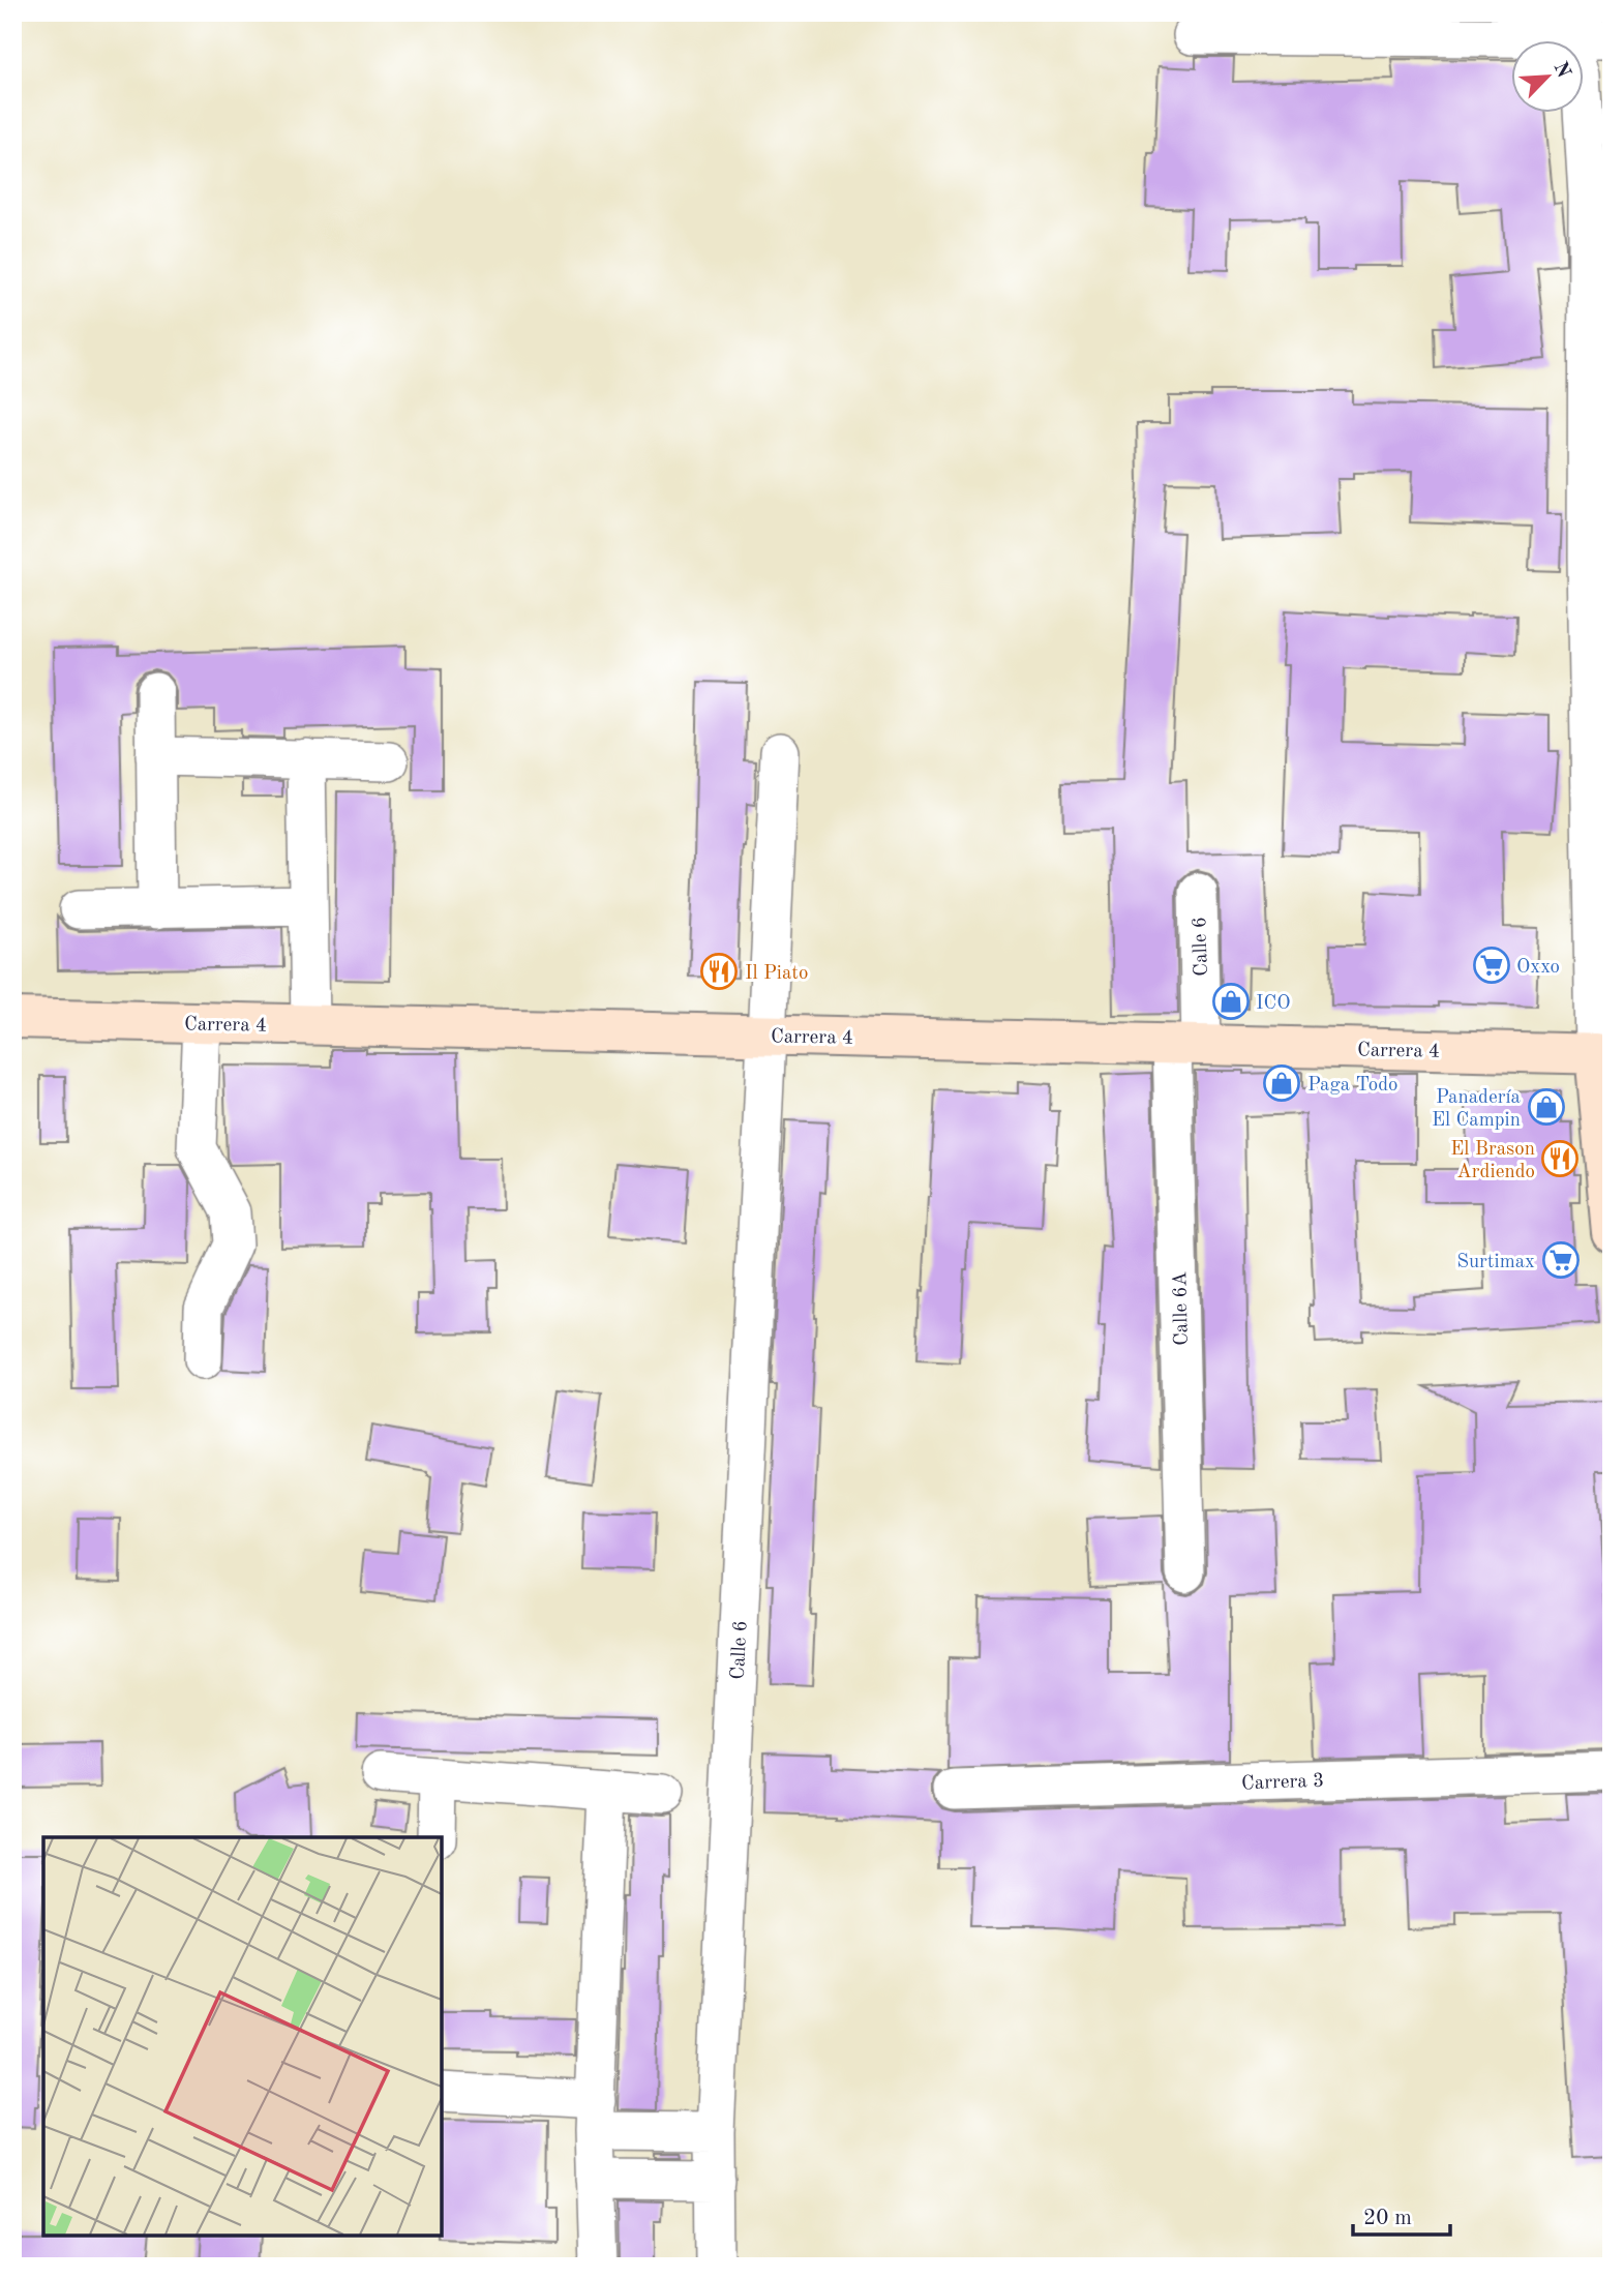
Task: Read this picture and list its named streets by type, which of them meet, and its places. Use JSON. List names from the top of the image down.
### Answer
{
  "streets": {
    "street": [
      "Calle 6",
      "Carrera 4",
      "Calle 6A",
      "Carrera 3"
    ]
  },
  "crossings": [
    ["Calle 6", "Carrera 4"],
    ["Calle 6", "Calle 6A"],
    ["Carrera 4", "Calle 6A"]
  ],
  "places": {
    "supermarket": ["Oxxo", "Surtimax"],
    "restaurant": ["Il Piato", "El Brason Ardiendo"],
    "shop": ["ICO", "Paga Todo", "Panadería El Campin"]
  },
  "scale_bar": "20 m",
  "north": "top right"
}
